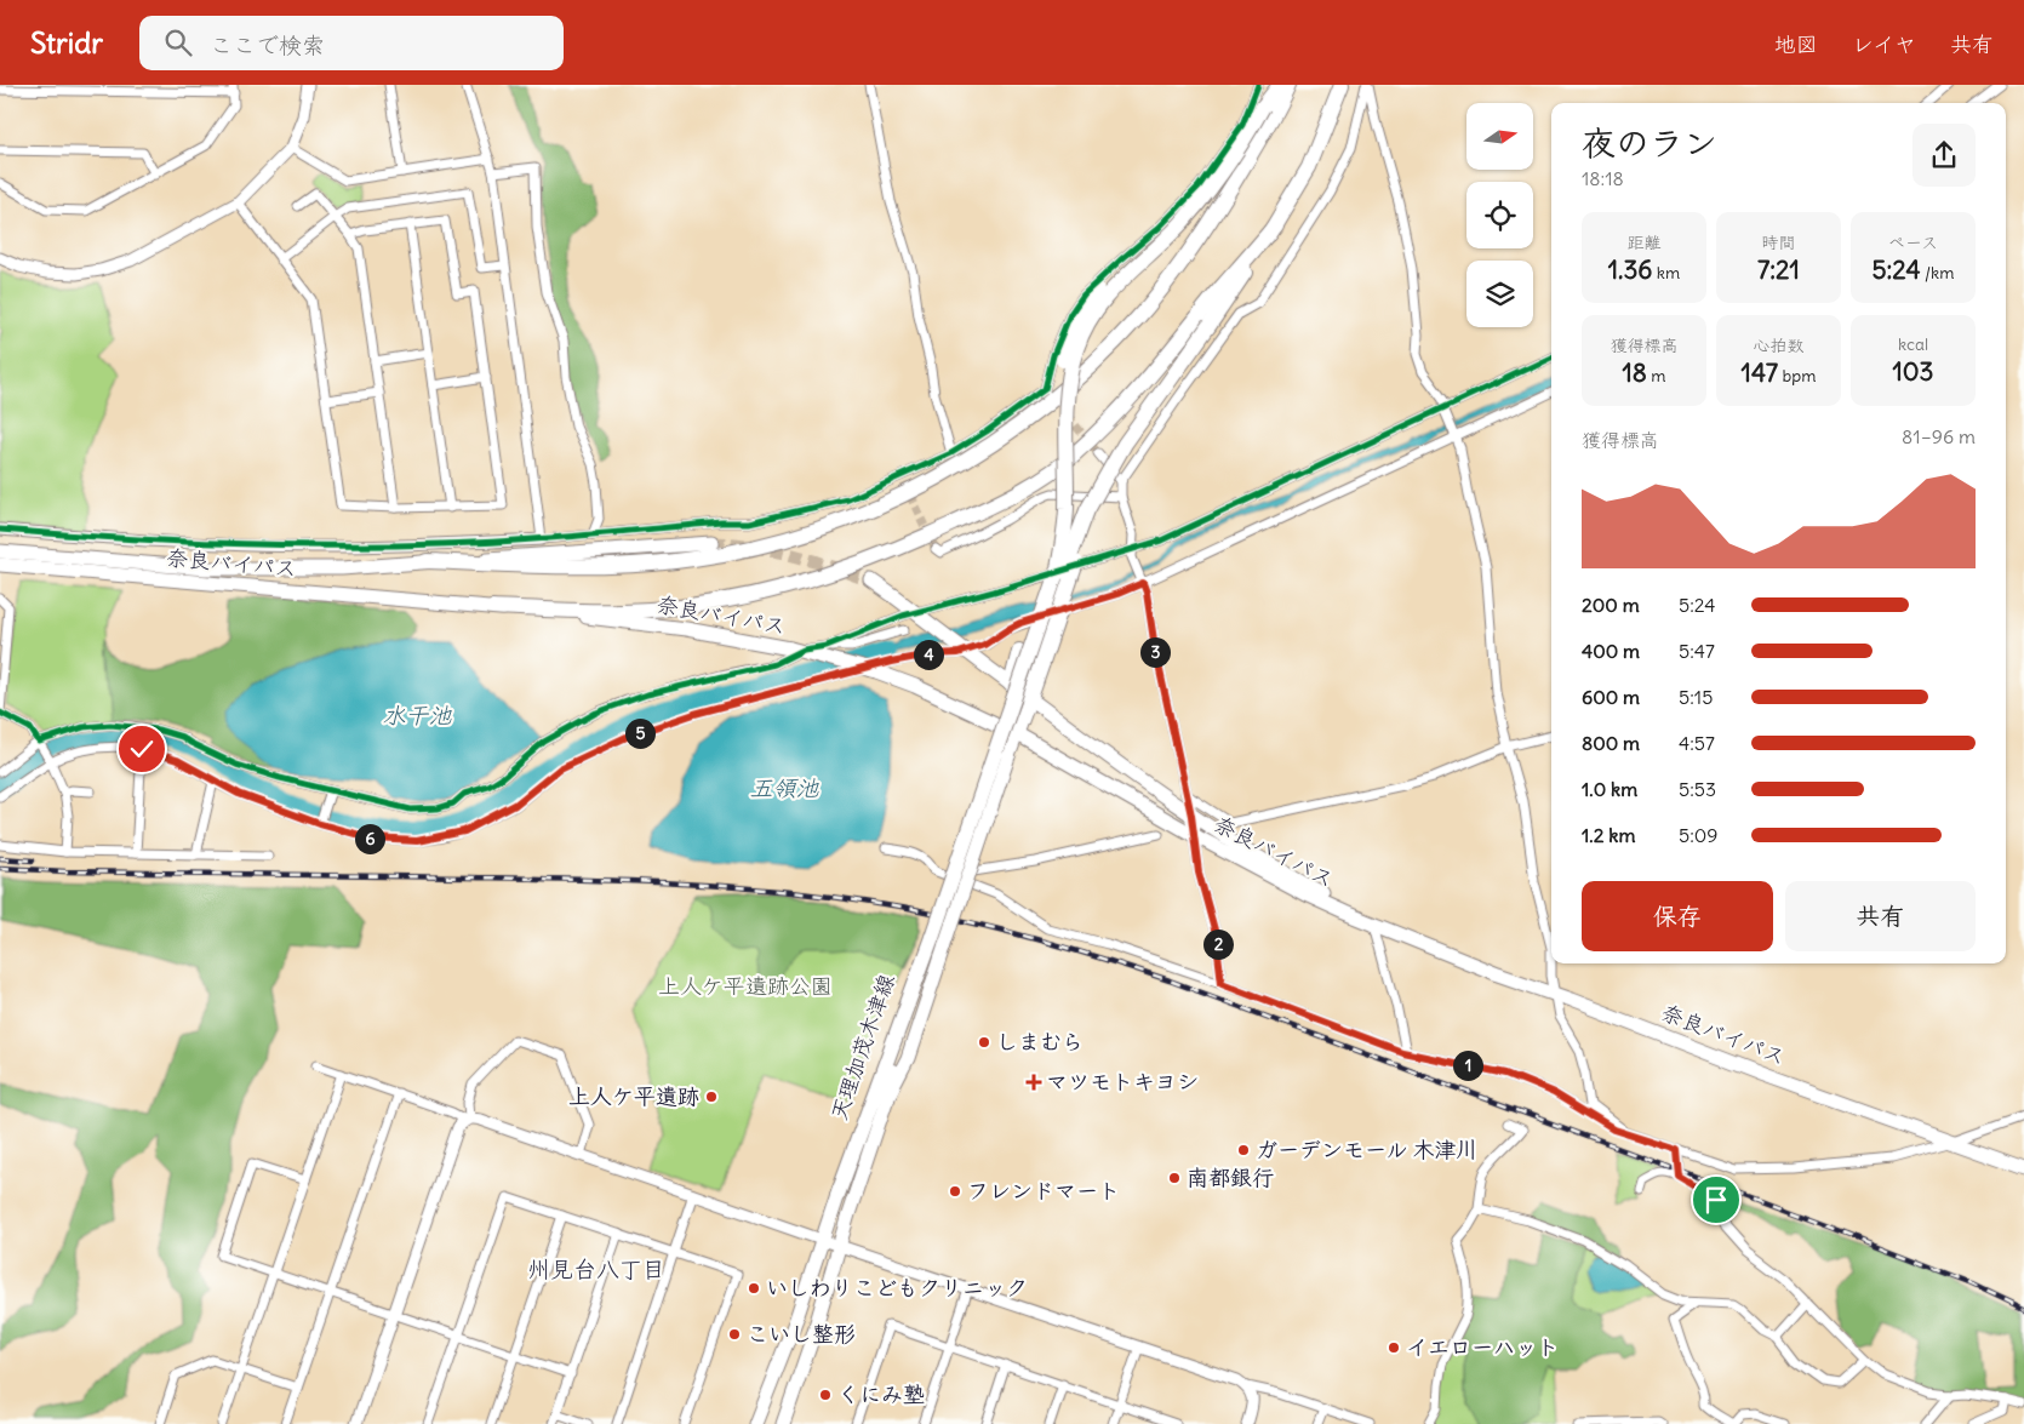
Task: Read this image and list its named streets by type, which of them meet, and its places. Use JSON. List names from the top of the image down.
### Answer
{
  "streets": {
    "main road": ["奈良バイパス", "天理加茂木津線"]
  },
  "districts": ["州見台八丁目"],
  "water": ["水干池", "五領池"],
  "parks": ["上人ケ平遺跡公園"],
  "places": {
    "other": [
      "しまむら",
      "上人ケ平遺跡",
      "ガーデンモール 木津川",
      "南都銀行",
      "フレンドマート",
      "いしわりこどもクリニック",
      "こいし整形",
      "イエローハット",
      "くにみ塾"
    ],
    "health": ["マツモトキヨシ"]
  },
  "north": "right",
  "page": {
    "header": "Stridr",
    "search": "ここで検索",
    "nav": ["地図", "レイヤ", "共有"],
    "heading": ["夜のラン", "18:18"],
    "stats": [
      ["距離", "1.36 km"],
      ["時間", "7:21"],
      ["ペース", "5:24 /km"],
      ["獲得標高", "18 m"],
      ["心拍数", "147 bpm"],
      ["kcal", "103"]
    ],
    "chart": ["獲得標高", "81–96 m"],
    "list": [
      {
        "name": "200 m",
        "note": "5:24"
      },
      {
        "name": "400 m",
        "note": "5:47"
      },
      {
        "name": "600 m",
        "note": "5:15"
      },
      {
        "name": "800 m",
        "note": "4:57"
      },
      {
        "name": "1.0 km",
        "note": "5:53"
      },
      {
        "name": "1.2 km",
        "note": "5:09"
      }
    ],
    "pins": [
      "3",
      "4",
      "5",
      "6",
      "2",
      "1"
    ],
    "buttons": ["保存", "共有"]
  }
}
